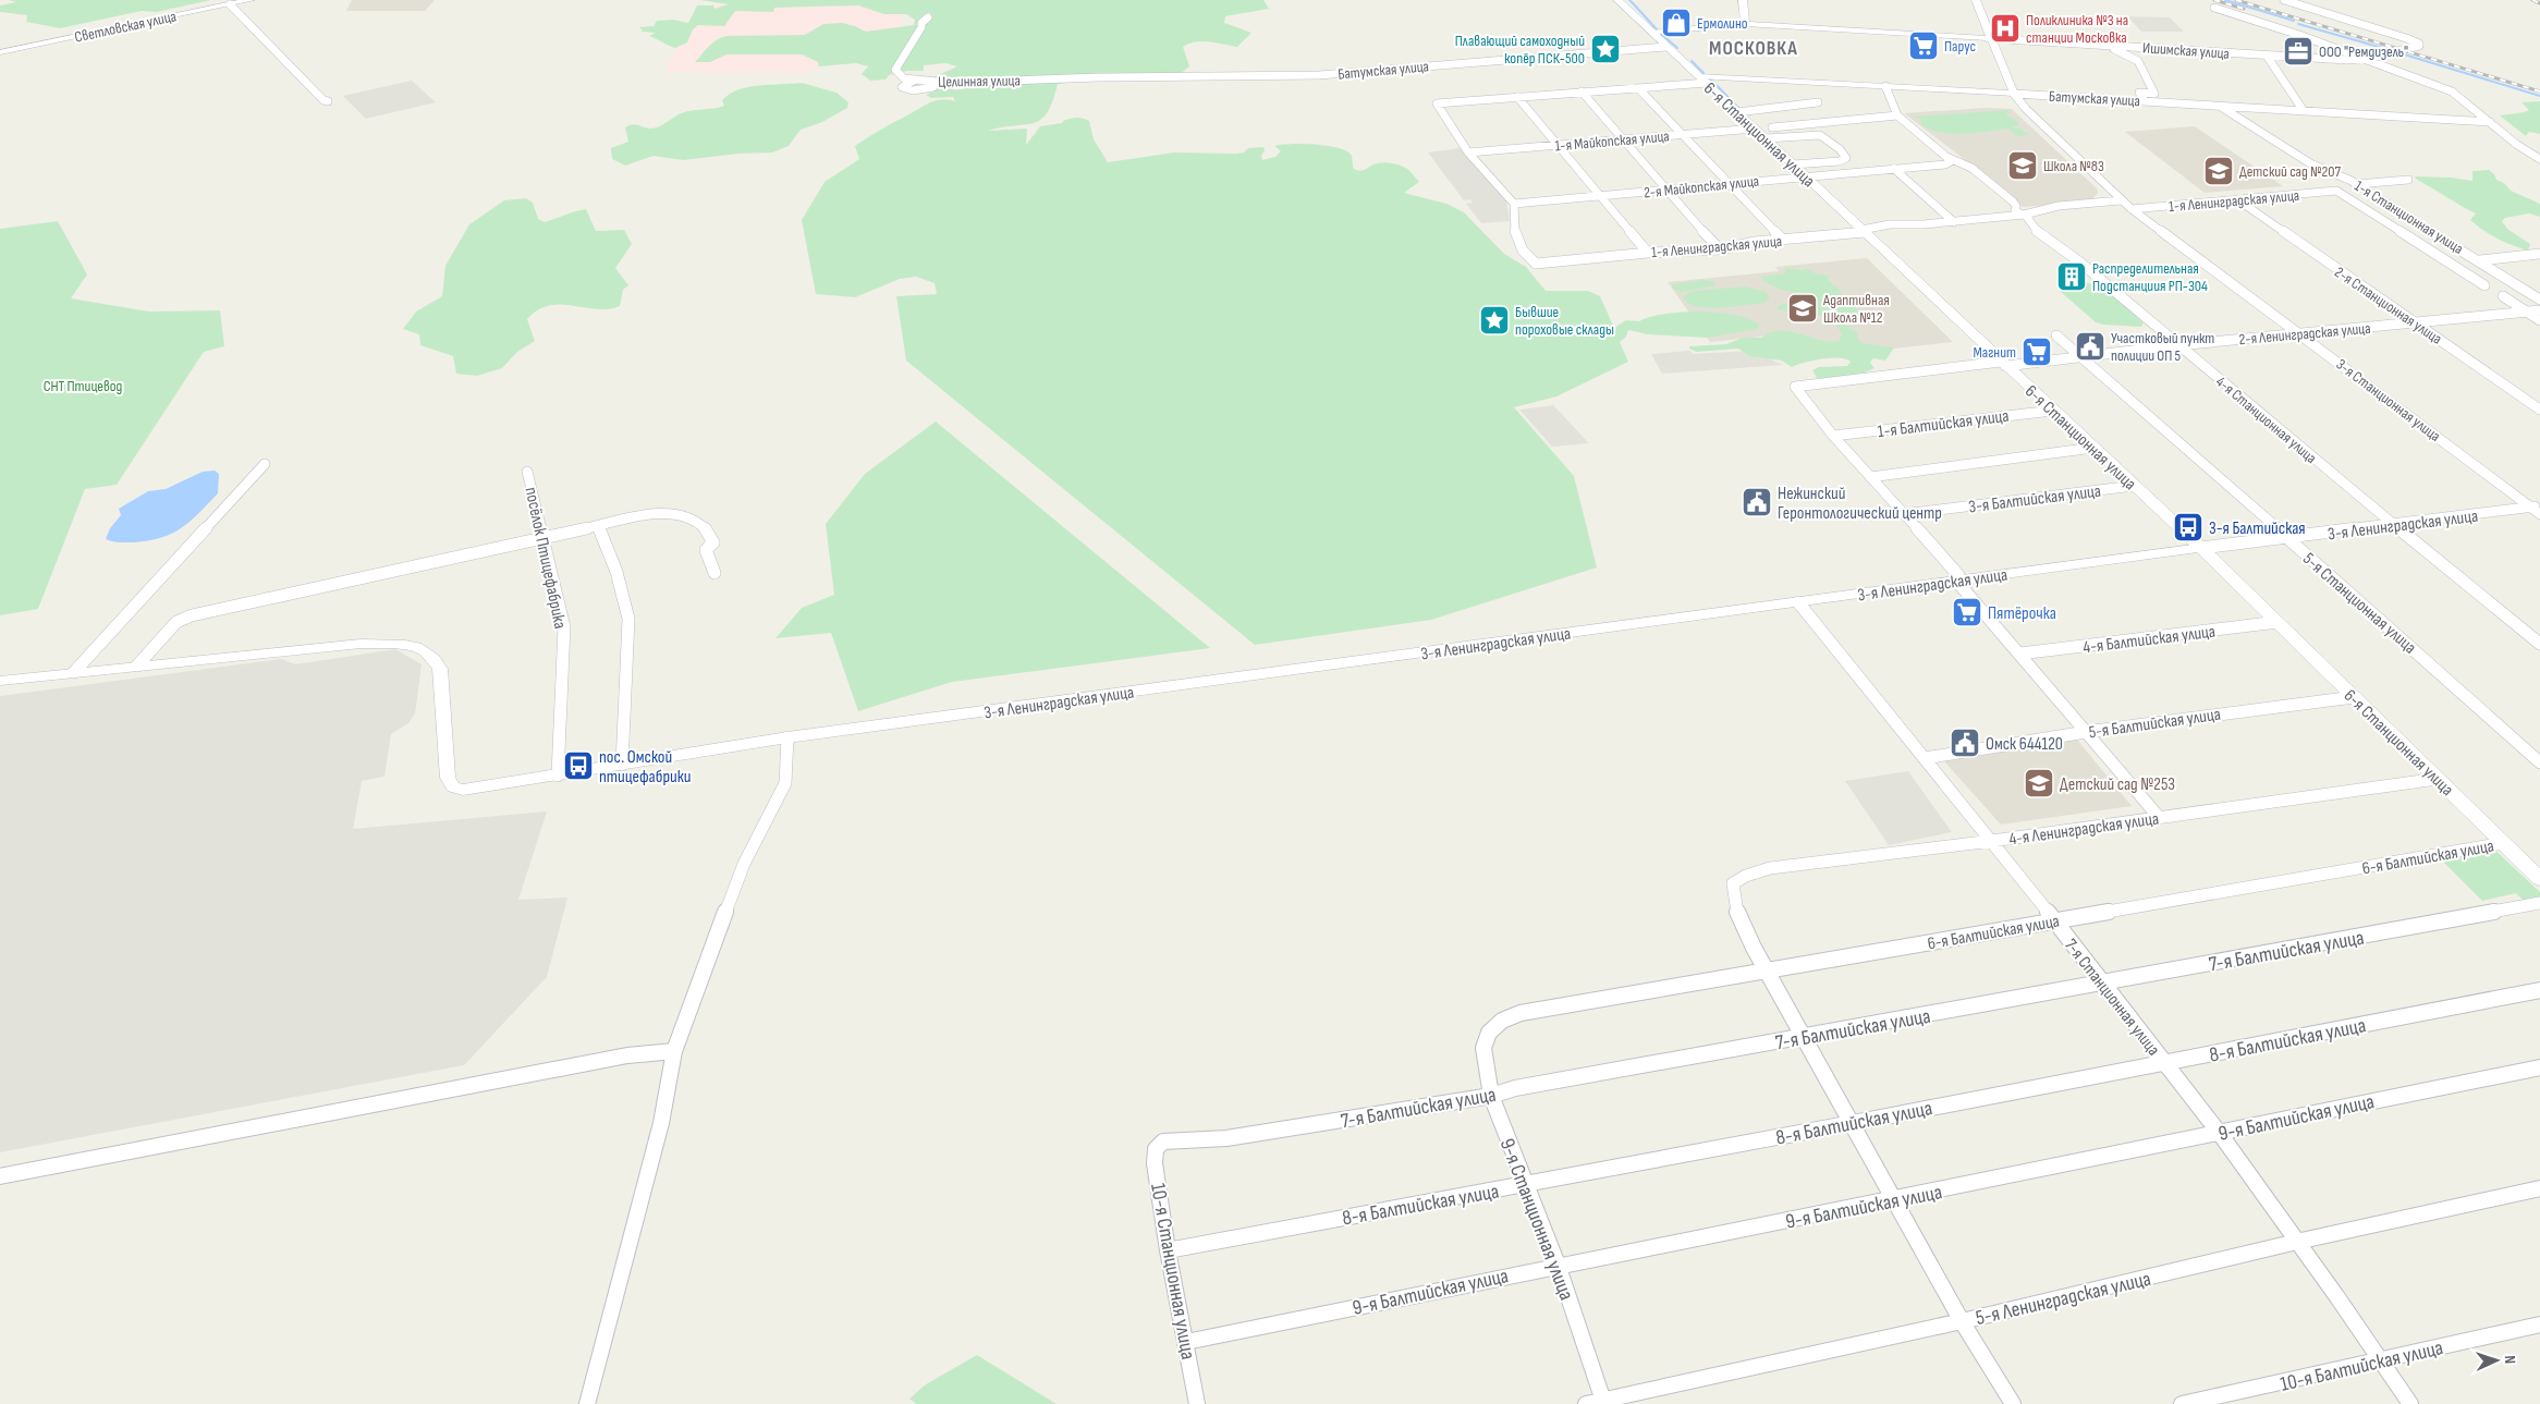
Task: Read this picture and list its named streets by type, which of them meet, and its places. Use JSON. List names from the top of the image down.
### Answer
{
  "streets": {
    "main road": ["6-я Станционная улица"],
    "street": [
      "Светловская улица",
      "Ишимская улица",
      "Батумская улица",
      "Целинная улица",
      "1-я Майкопская улица",
      "2-я Майкопская улица",
      "1-я Ленинградская улица",
      "1-я Станционная улица",
      "2-я Станционная улица",
      "2-я Ленинградская улица",
      "3-я Станционная улица",
      "4-я Станционная улица",
      "1-я Балтийская улица",
      "3-я Балтийская улица",
      "3-я Ленинградская улица",
      "посёлок Птицефабрика",
      "5-я Станционная улица",
      "4-я Балтийская улица",
      "5-я Балтийская улица",
      "4-я Ленинградская улица",
      "6-я Балтийская улица",
      "7-я Балтийская улица",
      "7-я Станционная улица",
      "8-я Балтийская улица",
      "9-я Балтийская улица",
      "9-я Станционная улица",
      "10-я Станционная улица",
      "5-я Ленинградская улица",
      "10-я Балтийская улица"
    ]
  },
  "crossings": [
    ["Ишимская улица", "6-я Станционная улица"],
    ["Батумская улица", "Целинная улица"],
    ["Батумская улица", "6-я Станционная улица"],
    ["Батумская улица", "1-я Майкопская улица"],
    ["Батумская улица", "1-я Станционная улица"],
    ["Батумская улица", "3-я Станционная улица"],
    ["Батумская улица", "4-я Станционная улица"],
    ["6-я Станционная улица", "1-я Майкопская улица"],
    ["6-я Станционная улица", "2-я Майкопская улица"],
    ["6-я Станционная улица", "1-я Ленинградская улица"],
    ["6-я Станционная улица", "2-я Ленинградская улица"],
    ["6-я Станционная улица", "1-я Балтийская улица"],
    ["6-я Станционная улица", "3-я Балтийская улица"],
    ["6-я Станционная улица", "3-я Ленинградская улица"],
    ["6-я Станционная улица", "4-я Балтийская улица"],
    ["6-я Станционная улица", "5-я Балтийская улица"],
    ["6-я Станционная улица", "4-я Ленинградская улица"],
    ["6-я Станционная улица", "6-я Балтийская улица"],
    ["2-я Майкопская улица", "1-я Ленинградская улица"],
    ["2-я Майкопская улица", "4-я Станционная улица"],
    ["1-я Ленинградская улица", "1-я Станционная улица"],
    ["1-я Ленинградская улица", "2-я Станционная улица"],
    ["1-я Ленинградская улица", "3-я Станционная улица"],
    ["1-я Ленинградская улица", "4-я Станционная улица"],
    ["2-я Станционная улица", "2-я Ленинградская улица"],
    ["2-я Ленинградская улица", "3-я Станционная улица"],
    ["2-я Ленинградская улица", "4-я Станционная улица"],
    ["2-я Ленинградская улица", "1-я Балтийская улица"],
    ["2-я Ленинградская улица", "5-я Станционная улица"],
    ["3-я Станционная улица", "3-я Ленинградская улица"],
    ["4-я Станционная улица", "3-я Ленинградская улица"],
    ["3-я Ленинградская улица", "посёлок Птицефабрика"],
    ["3-я Ленинградская улица", "5-я Станционная улица"],
    ["3-я Ленинградская улица", "7-я Станционная улица"],
    ["5-я Балтийская улица", "7-я Станционная улица"],
    ["4-я Ленинградская улица", "6-я Балтийская улица"],
    ["4-я Ленинградская улица", "7-я Станционная улица"],
    ["6-я Балтийская улица", "7-я Станционная улица"],
    ["6-я Балтийская улица", "9-я Станционная улица"],
    ["7-я Балтийская улица", "7-я Станционная улица"],
    ["7-я Балтийская улица", "9-я Станционная улица"],
    ["7-я Балтийская улица", "10-я Станционная улица"],
    ["7-я Станционная улица", "8-я Балтийская улица"],
    ["7-я Станционная улица", "9-я Балтийская улица"],
    ["7-я Станционная улица", "5-я Ленинградская улица"],
    ["7-я Станционная улица", "10-я Балтийская улица"],
    ["8-я Балтийская улица", "9-я Станционная улица"],
    ["8-я Балтийская улица", "10-я Станционная улица"],
    ["9-я Балтийская улица", "9-я Станционная улица"],
    ["9-я Балтийская улица", "10-я Станционная улица"],
    ["9-я Станционная улица", "5-я Ленинградская улица"]
  ],
  "districts": ["МОСКОВКА"],
  "parks": ["СНТ Птицевод"],
  "places": {
    "shop": ["Ермолино"],
    "hospital": ["Поликлиника №3 на станции Московка"],
    "supermarket": ["Парус", "Магнит", "Пятёрочка"],
    "place": ["Плавающий самоходный копёр ПСК-500", "Бывшие пороховые склады"],
    "office": ["ООО \"Ремдизель\""],
    "school or university": [
      "Школа №83",
      "Детский сад №207",
      "Адаптивная Школа №12",
      "Детский сад №253"
    ],
    "building": ["Распределительная Подстанциия РП-304"],
    "public building": ["Участковый пункт полиции ОП 5", "Нежинский Геронтологический центр", "Омск 644120"],
    "bus stop": ["3-я Балтийская", "пос. Омской птицефабрики"]
  },
  "north": "right"
}
